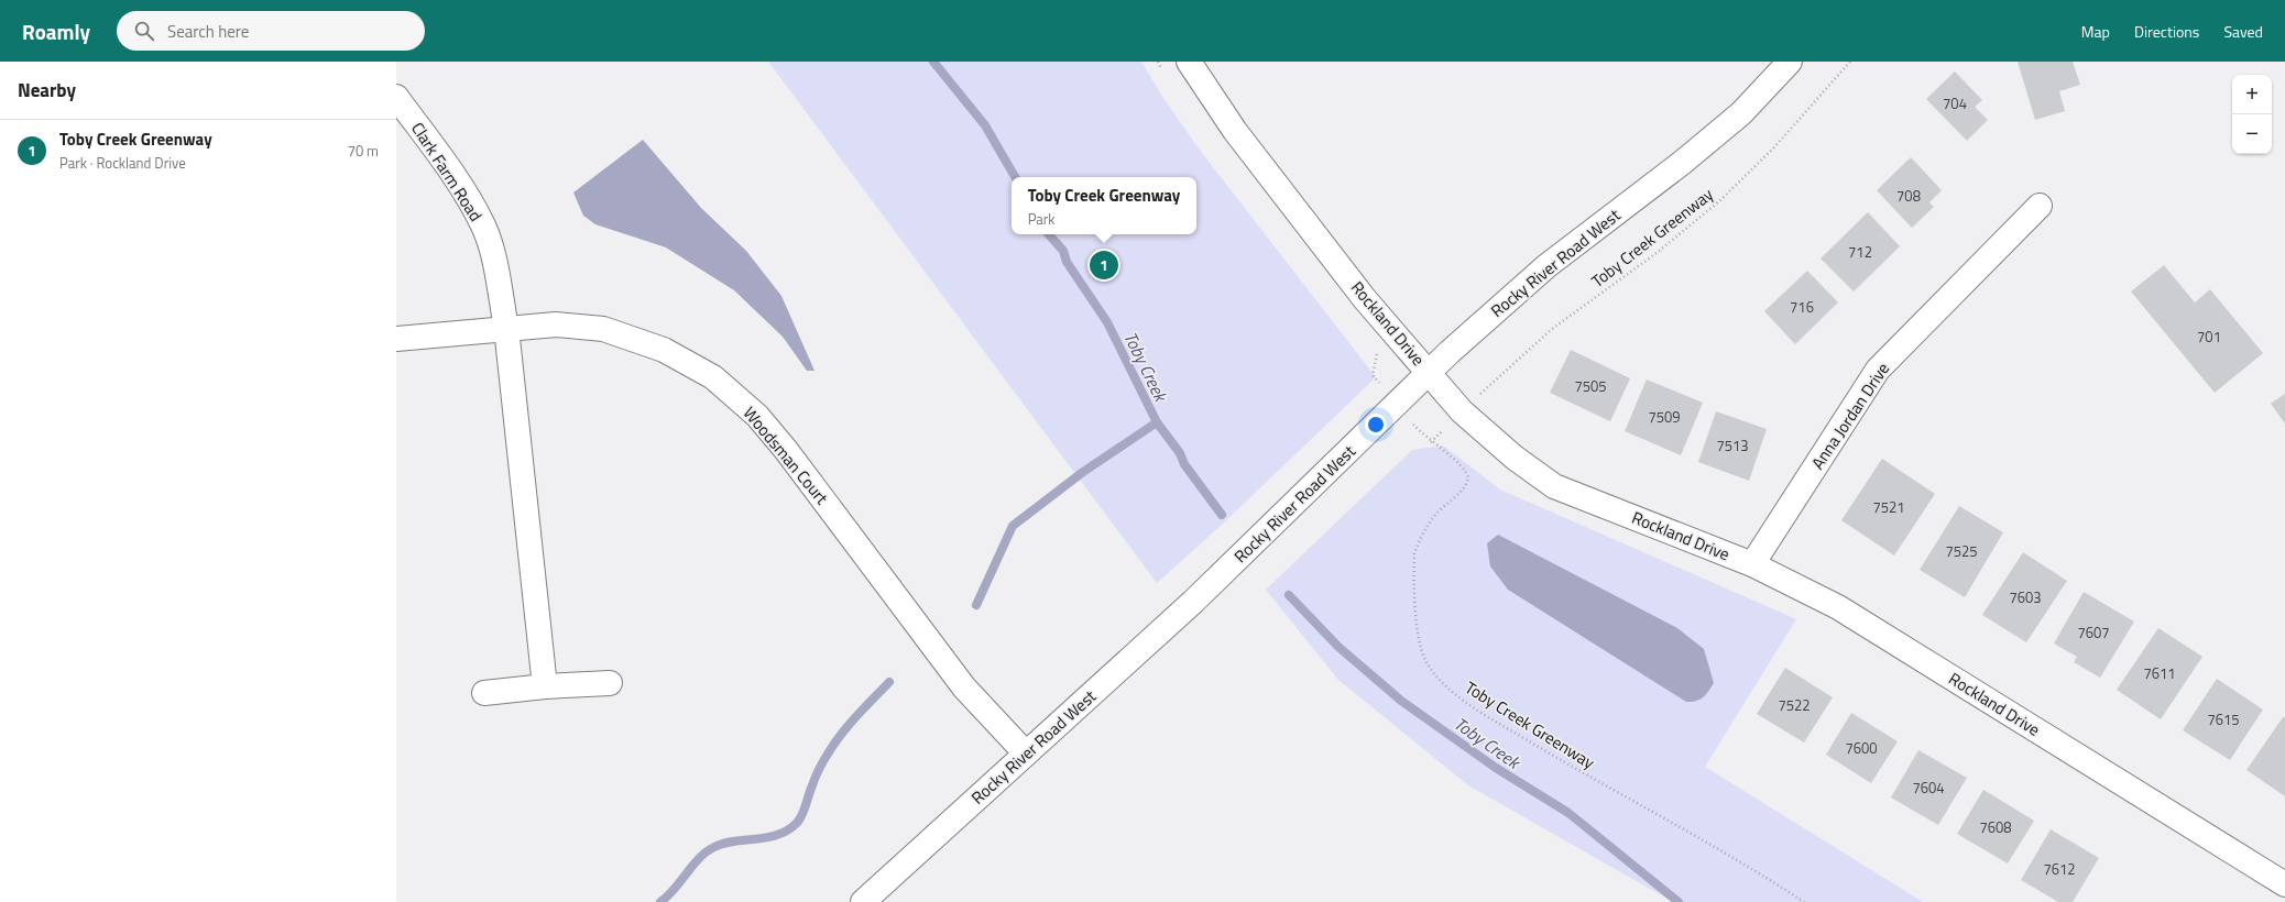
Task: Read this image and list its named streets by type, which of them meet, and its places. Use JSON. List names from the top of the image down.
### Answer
{
  "streets": {
    "street": [
      "Clark Farm Road",
      "Rocky River Road West",
      "Rockland Drive",
      "Anna Jordan Drive",
      "Woodsman Court"
    ],
    "path": ["Toby Creek Greenway"]
  },
  "crossings": [
    ["Clark Farm Road", "Woodsman Court"],
    ["Rocky River Road West", "Rockland Drive"],
    ["Rocky River Road West", "Woodsman Court"],
    ["Rockland Drive", "Anna Jordan Drive"]
  ],
  "water": ["Toby Creek"],
  "house_numbers": [
    "704",
    "708",
    "712",
    "716",
    "701",
    "7505",
    "7509",
    "7513",
    "7521",
    "7525",
    "7603",
    "7607",
    "7611",
    "7522",
    "7615",
    "7600",
    "7604",
    "7608",
    "7612"
  ],
  "page": {
    "header": "Roamly",
    "search": "Search here",
    "nav": ["Map", "Directions", "Saved"],
    "heading": "Nearby",
    "map_buttons": ["+", "−"],
    "list": [
      {
        "mark": "1",
        "name": "Toby Creek Greenway",
        "note": "Park · Rockland Drive",
        "value": "70 m"
      }
    ],
    "popup": ["Toby Creek Greenway", "Park"],
    "pins": "1"
  }
}
